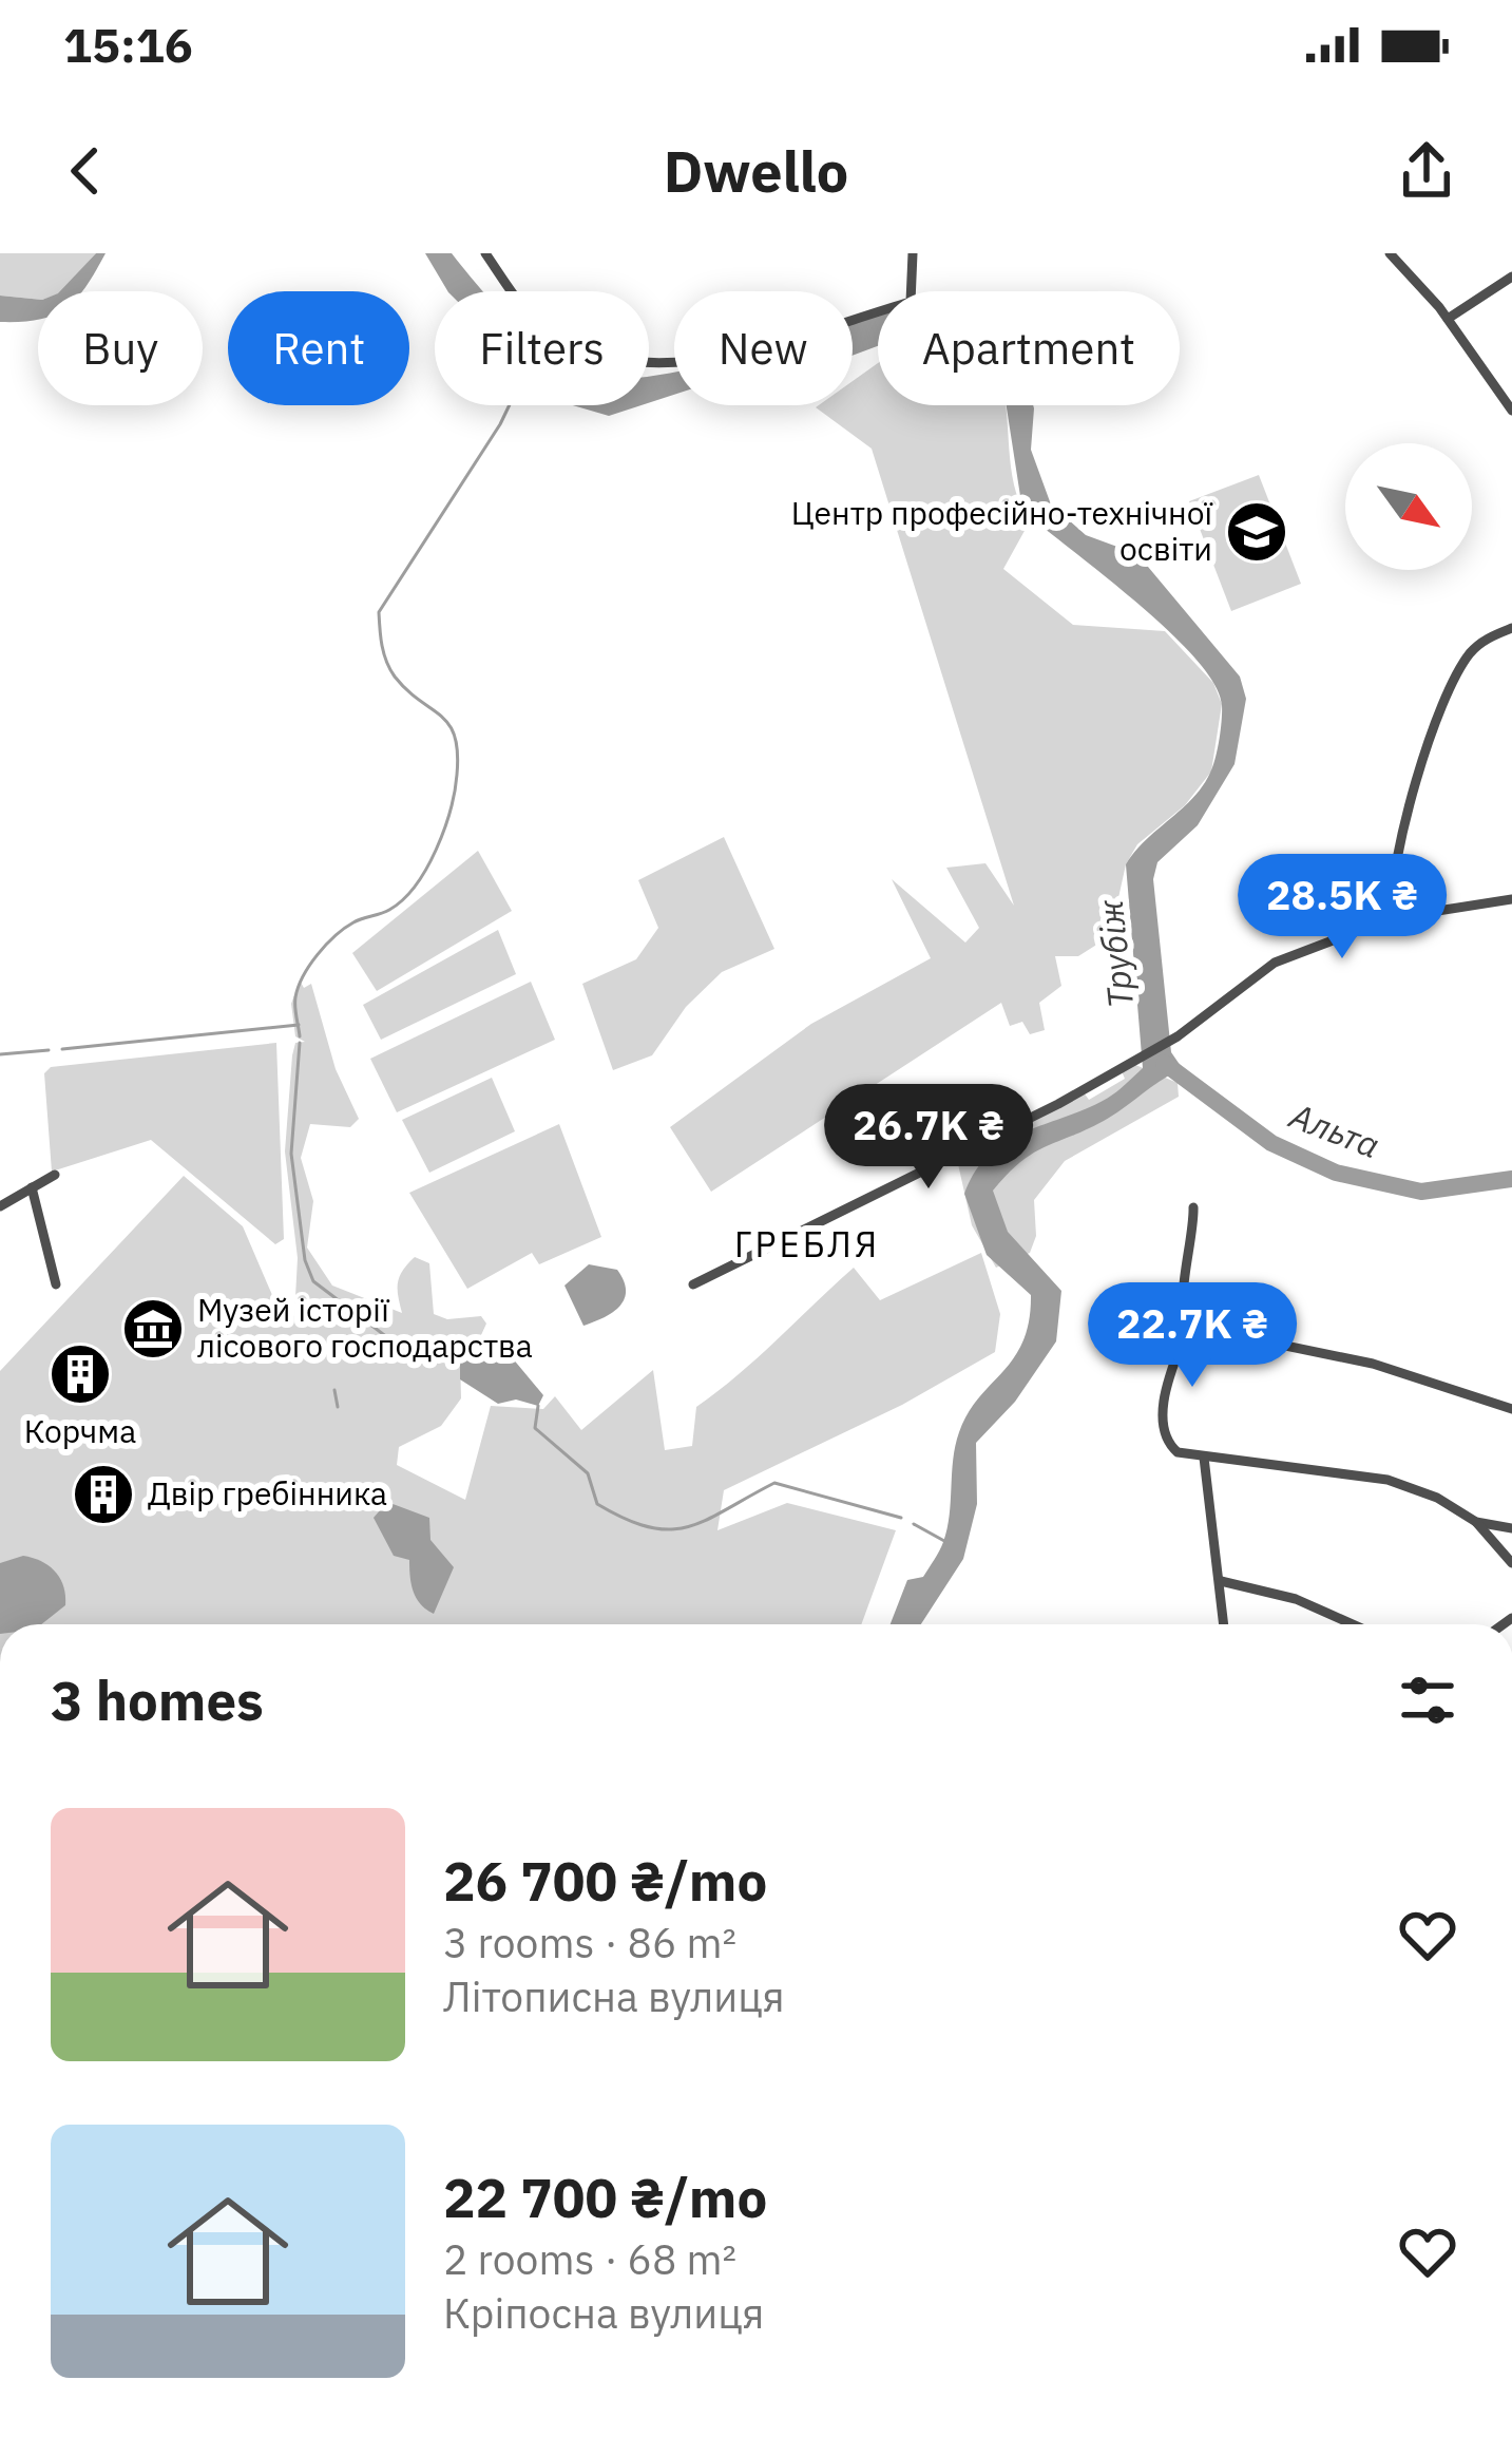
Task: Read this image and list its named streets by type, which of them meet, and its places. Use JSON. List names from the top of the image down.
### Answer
{
  "districts": ["ГРЕБЛЯ"],
  "water": ["Трубіж", "Альта"],
  "places": {
    "school or university": ["Центр професійно-технічної освіти"],
    "museum": ["Музей історії лісового господарства"],
    "building": ["Корчма", "Двір гребінника"]
  },
  "north": "bottom right",
  "page": {
    "status": "15:16",
    "header": "Dwello",
    "chip": [
      "Buy",
      "Rent",
      "Filters",
      "New",
      "Apartment"
    ],
    "price": ["28.5K ₴", "26.7K ₴", "22.7K ₴"],
    "heading": "3 homes",
    "list": [
      {
        "name": "26 700 ₴/mo",
        "note": "3 rooms · 86 m² · Літописна вулиця"
      },
      {
        "name": "22 700 ₴/mo",
        "note": "2 rooms · 68 m² · Кріпосна вулиця"
      }
    ]
  }
}
